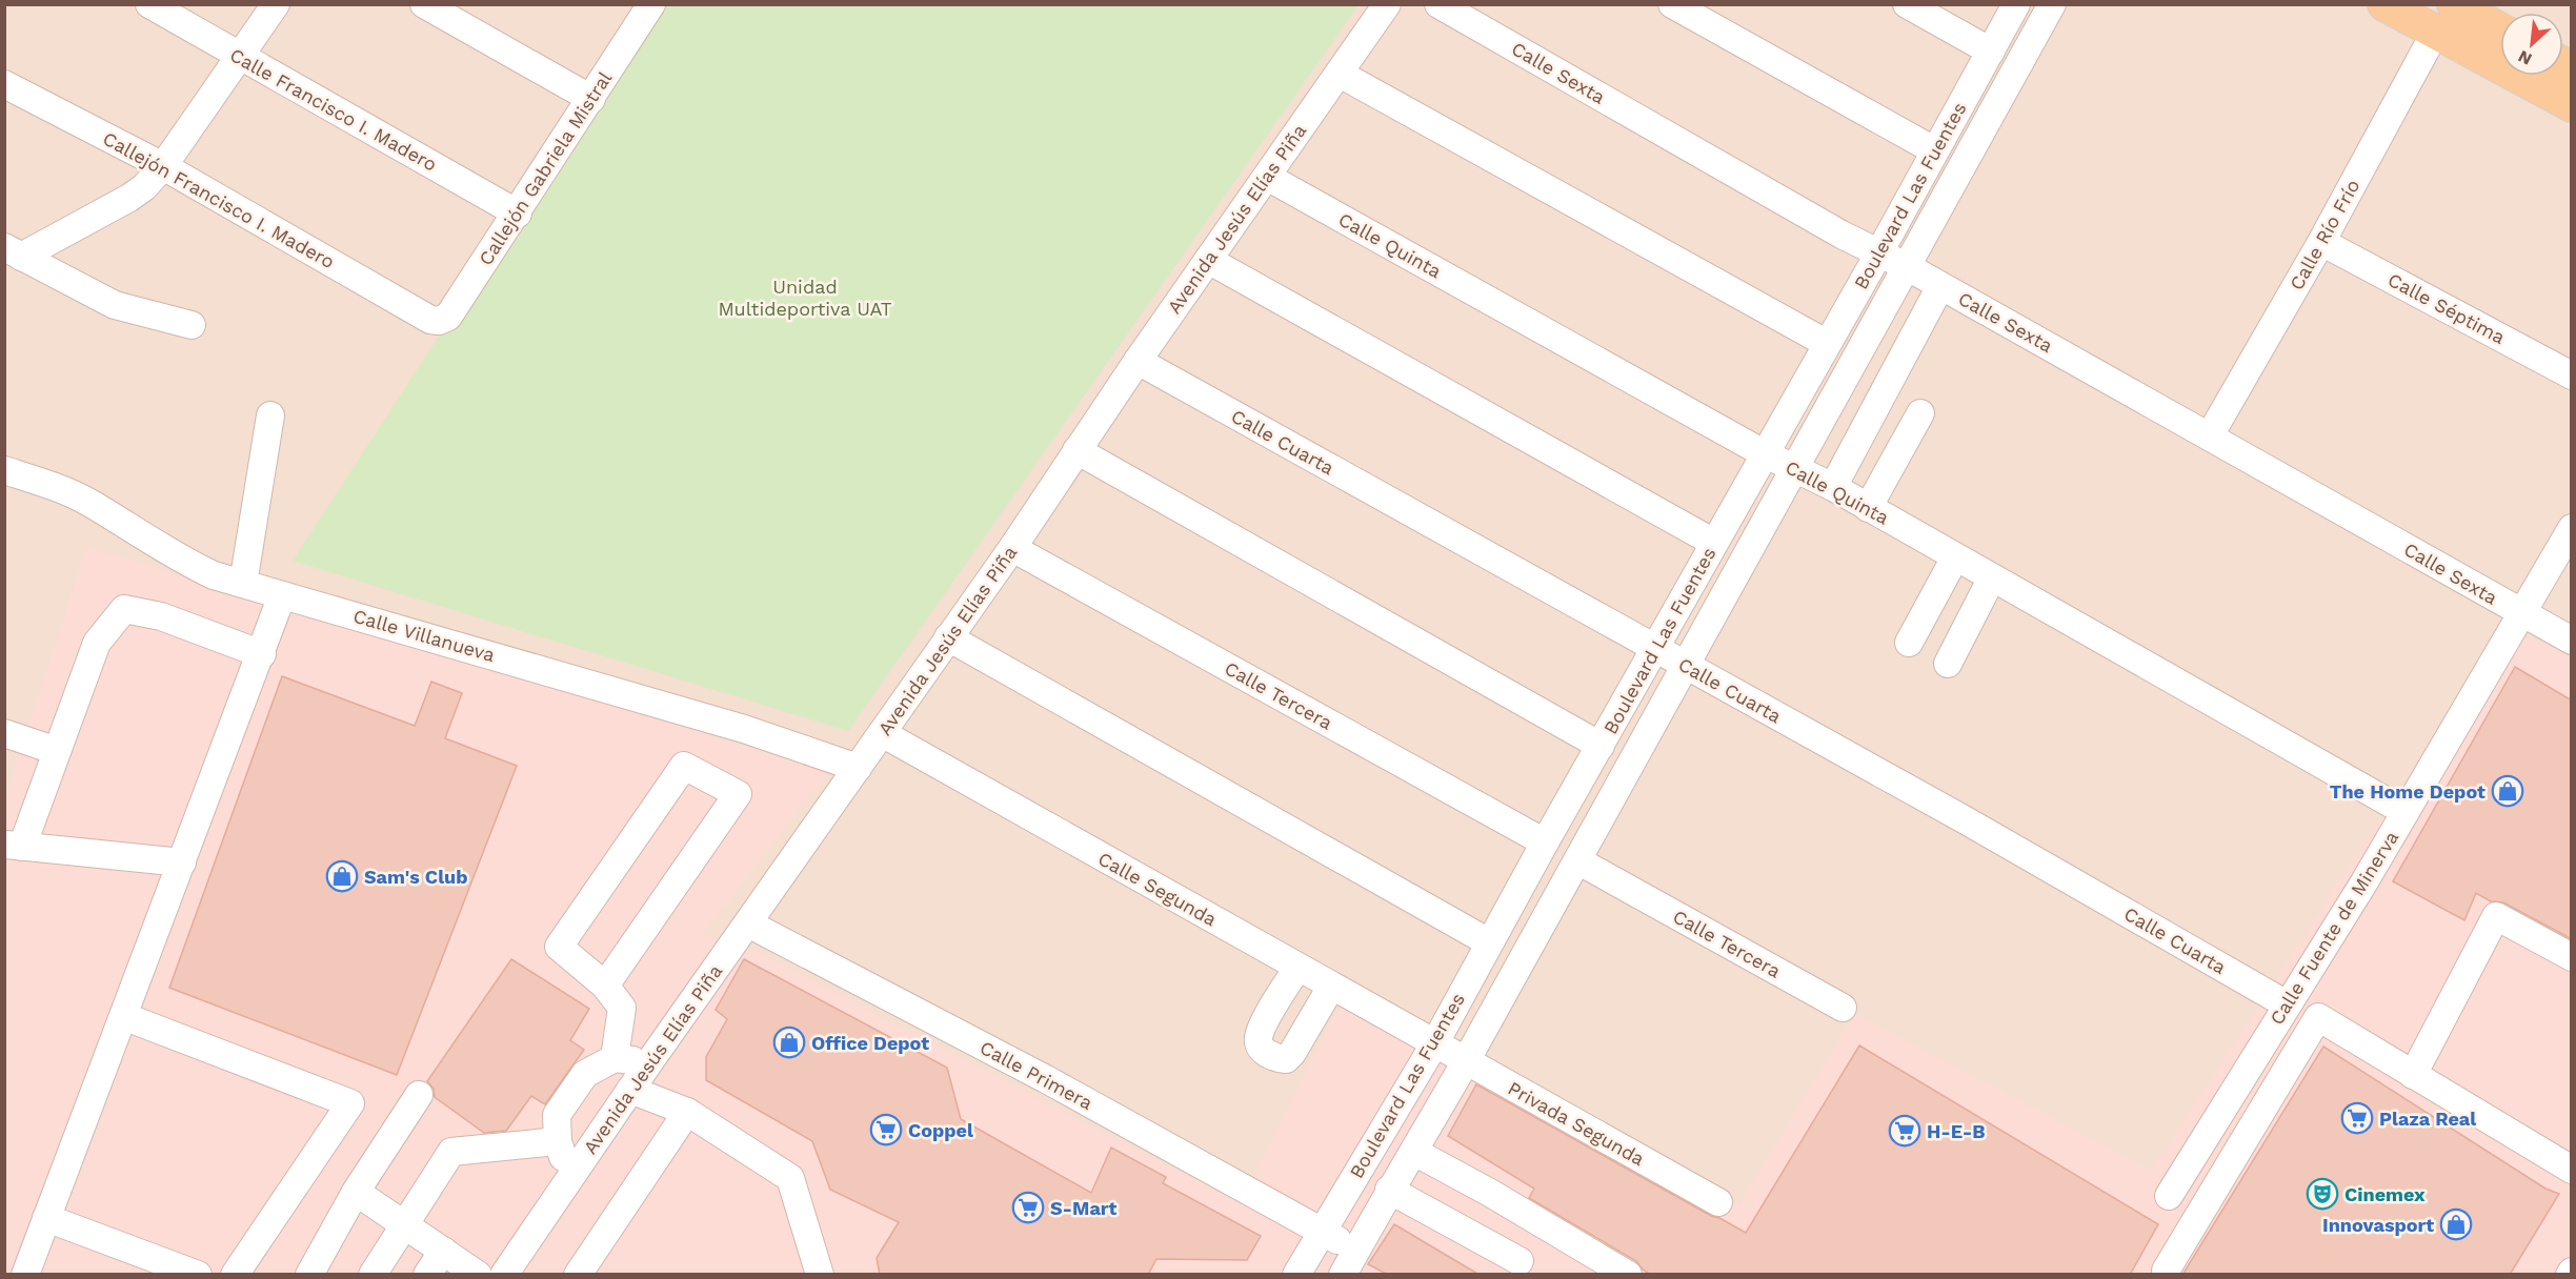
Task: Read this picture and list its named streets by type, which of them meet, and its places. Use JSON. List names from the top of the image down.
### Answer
{
  "streets": {
    "street": [
      "Calle Sexta",
      "Calle Francisco I. Madero",
      "Callejón Gabriela Mistral",
      "Boulevard Las Fuentes",
      "Callejón Francisco I. Madero",
      "Avenida Jesús Elías Piña",
      "Calle Río Frío",
      "Calle Quinta",
      "Calle Séptima",
      "Calle Cuarta",
      "Calle Villanueva",
      "Calle Tercera",
      "Calle Segunda",
      "Calle Fuente de Minerva",
      "Calle Primera",
      "Privada Segunda"
    ]
  },
  "crossings": [
    ["Calle Sexta", "Boulevard Las Fuentes"],
    ["Calle Sexta", "Calle Río Frío"],
    ["Calle Sexta", "Calle Fuente de Minerva"],
    ["Calle Francisco I. Madero", "Callejón Gabriela Mistral"],
    ["Callejón Gabriela Mistral", "Callejón Francisco I. Madero"],
    ["Boulevard Las Fuentes", "Calle Quinta"],
    ["Boulevard Las Fuentes", "Calle Cuarta"],
    ["Boulevard Las Fuentes", "Calle Tercera"],
    ["Boulevard Las Fuentes", "Calle Segunda"],
    ["Boulevard Las Fuentes", "Calle Primera"],
    ["Boulevard Las Fuentes", "Privada Segunda"],
    ["Avenida Jesús Elías Piña", "Calle Quinta"],
    ["Avenida Jesús Elías Piña", "Calle Cuarta"],
    ["Avenida Jesús Elías Piña", "Calle Villanueva"],
    ["Avenida Jesús Elías Piña", "Calle Tercera"],
    ["Avenida Jesús Elías Piña", "Calle Segunda"],
    ["Avenida Jesús Elías Piña", "Calle Primera"],
    ["Calle Río Frío", "Calle Séptima"],
    ["Calle Quinta", "Calle Fuente de Minerva"],
    ["Calle Cuarta", "Calle Fuente de Minerva"],
    ["Calle Segunda", "Privada Segunda"]
  ],
  "parks": ["Unidad Multideportiva UAT"],
  "places": {
    "shop": [
      "The Home Depot",
      "Sam's Club",
      "Office Depot",
      "Innovasport"
    ],
    "supermarket": [
      "Plaza Real",
      "Coppel",
      "H-E-B",
      "S-Mart"
    ],
    "theatre": ["Cinemex"]
  },
  "north": "bottom left"
}
